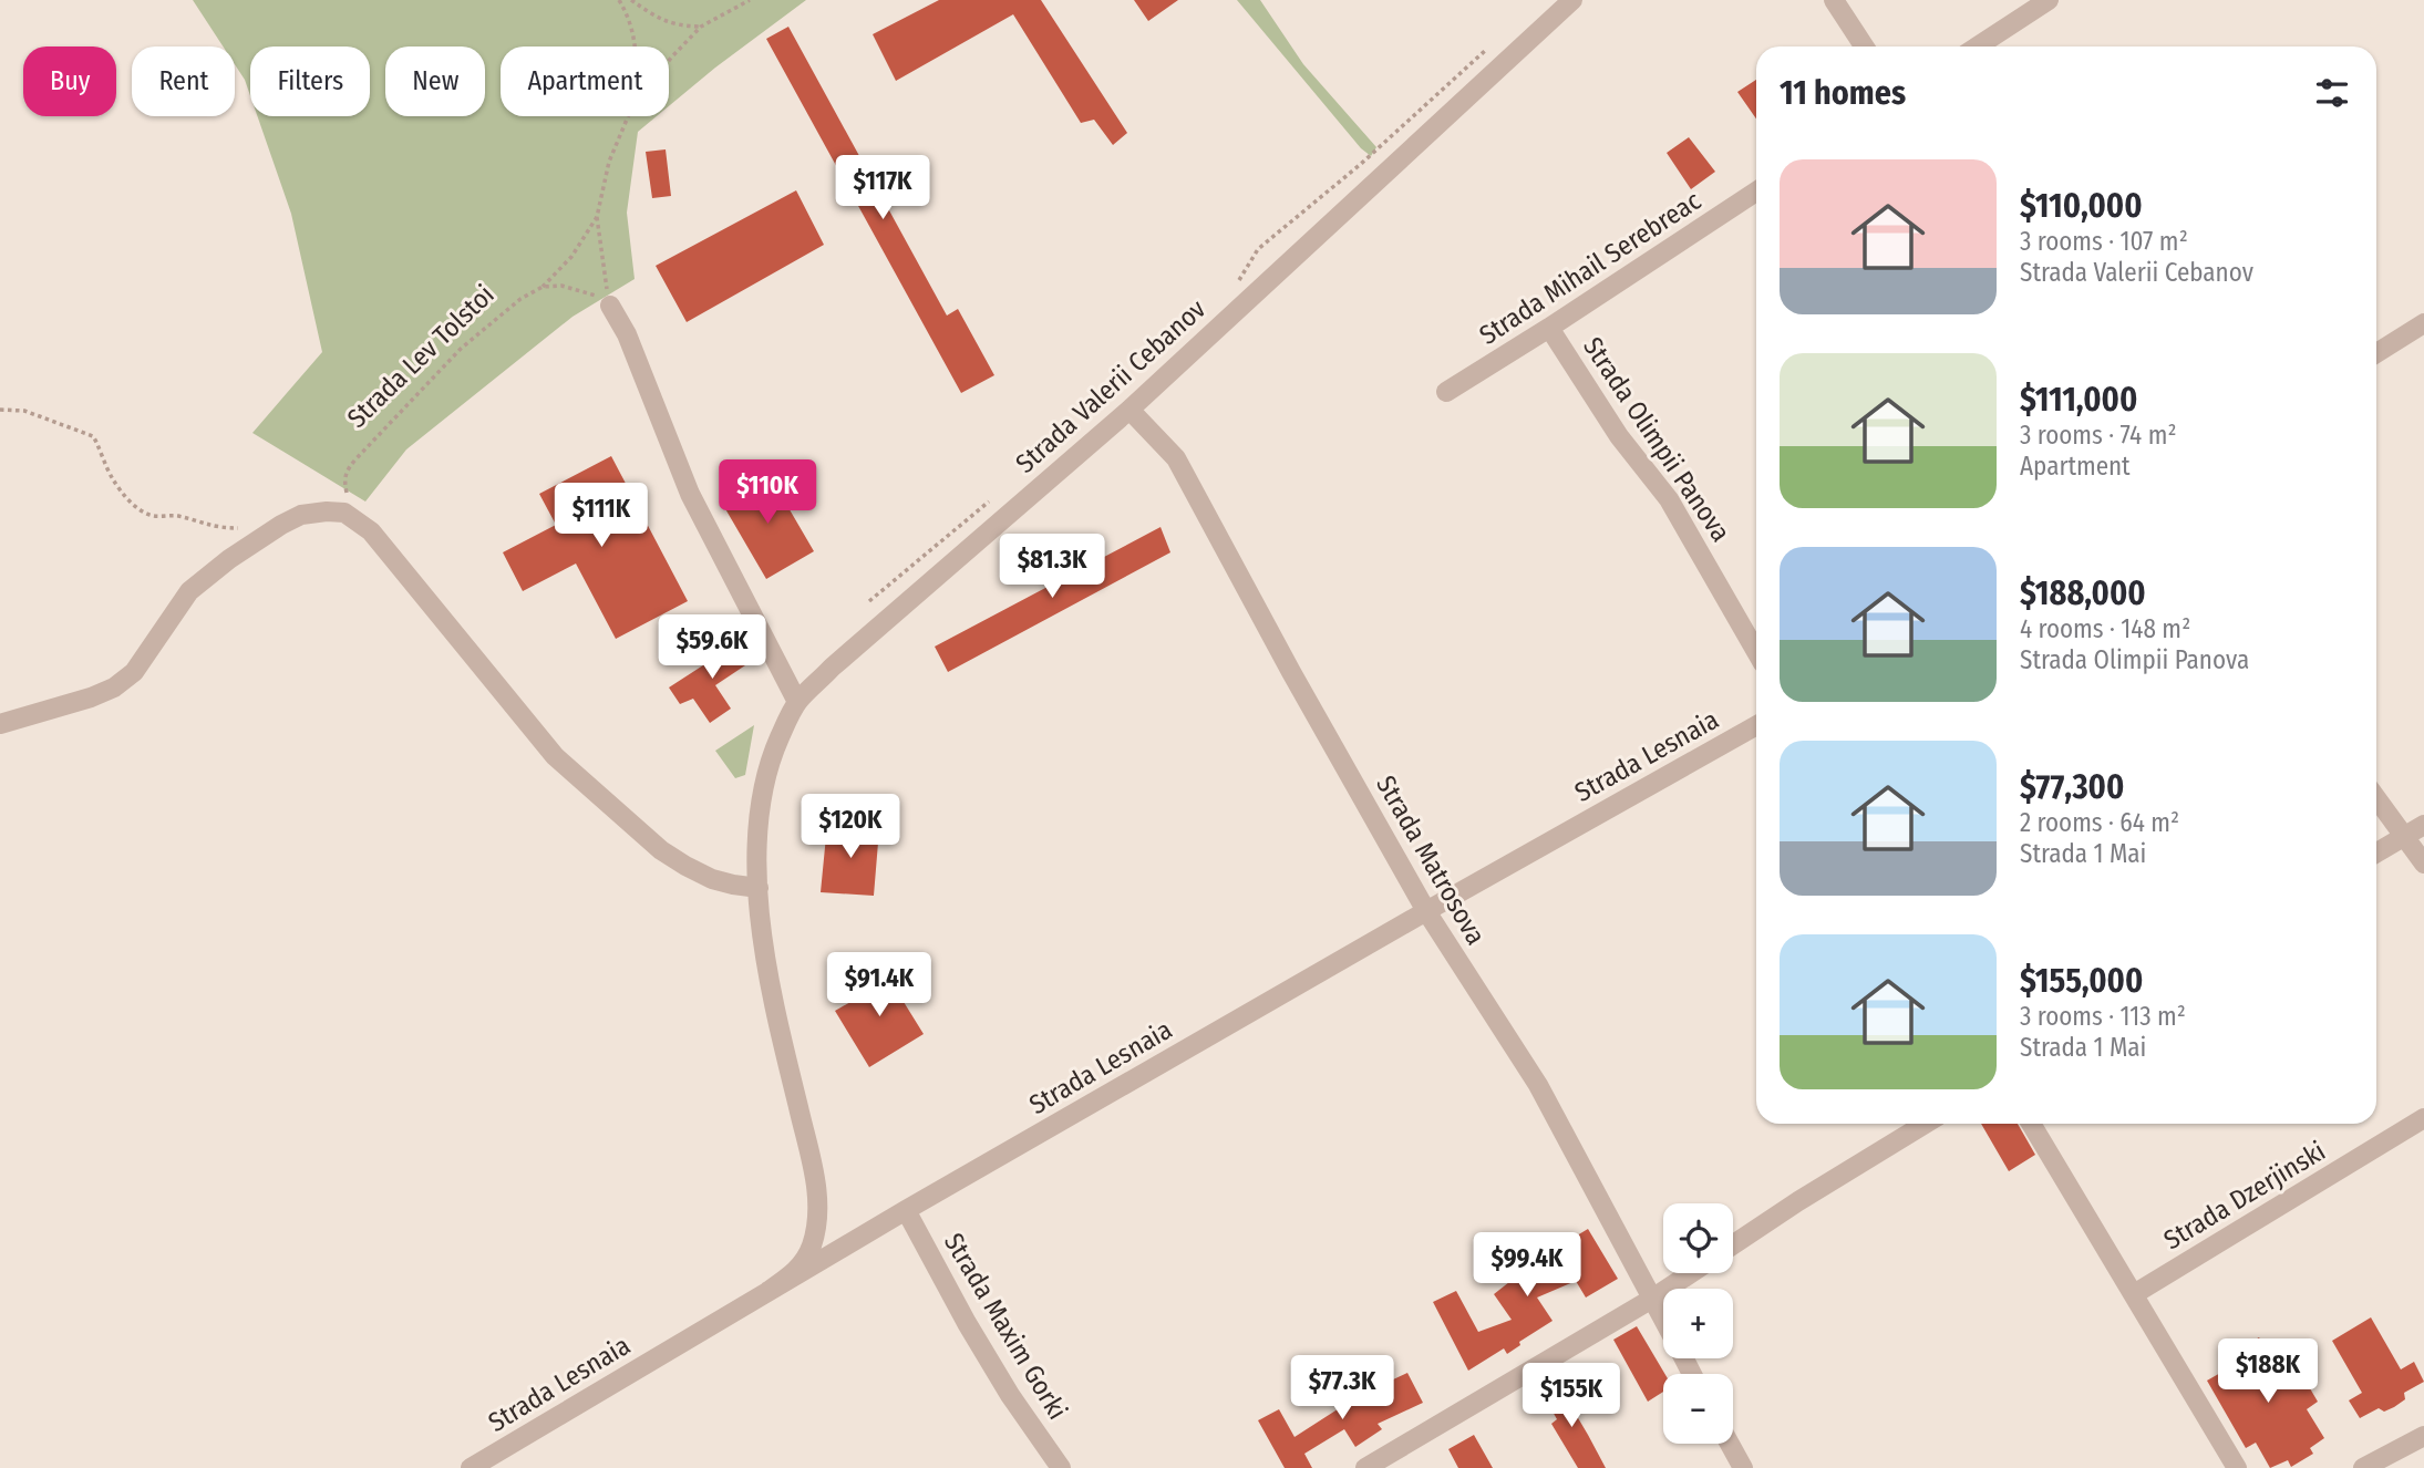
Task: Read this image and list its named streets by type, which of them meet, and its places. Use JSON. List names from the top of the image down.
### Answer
{
  "streets": {
    "street": [
      "Strada Mihail Serebreac",
      "Strada Valerii Cebanov",
      "Strada Olimpii Panova",
      "Strada Lesnaia",
      "Strada Matrosova",
      "Strada Dzerjinski",
      "Strada Maxim Gorki"
    ],
    "path": ["Strada Lev Tolstoi"]
  },
  "crossings": [
    ["Strada Mihail Serebreac", "Strada Olimpii Panova"],
    ["Strada Valerii Cebanov", "Strada Matrosova"],
    ["Strada Lesnaia", "Strada Matrosova"],
    ["Strada Lesnaia", "Strada Maxim Gorki"]
  ],
  "page": {
    "chip": [
      "Buy",
      "Rent",
      "Filters",
      "New",
      "Apartment"
    ],
    "heading": "11 homes",
    "list": [
      {
        "name": "$110,000",
        "note": "3 rooms · 107 m² · Strada Valerii Cebanov"
      },
      {
        "name": "$111,000",
        "note": "3 rooms · 74 m² · Apartment"
      },
      {
        "name": "$188,000",
        "note": "4 rooms · 148 m² · Strada Olimpii Panova"
      },
      {
        "name": "$77,300",
        "note": "2 rooms · 64 m² · Strada 1 Mai"
      },
      {
        "name": "$155,000",
        "note": "3 rooms · 113 m² · Strada 1 Mai"
      }
    ],
    "price": [
      "$117K",
      "$110K",
      "$111K",
      "$81.3K",
      "$59.6K",
      "$120K",
      "$91.4K",
      "$99.4K",
      "$188K",
      "$77.3K",
      "$155K"
    ],
    "map_buttons": ["+", "−"]
  }
}
